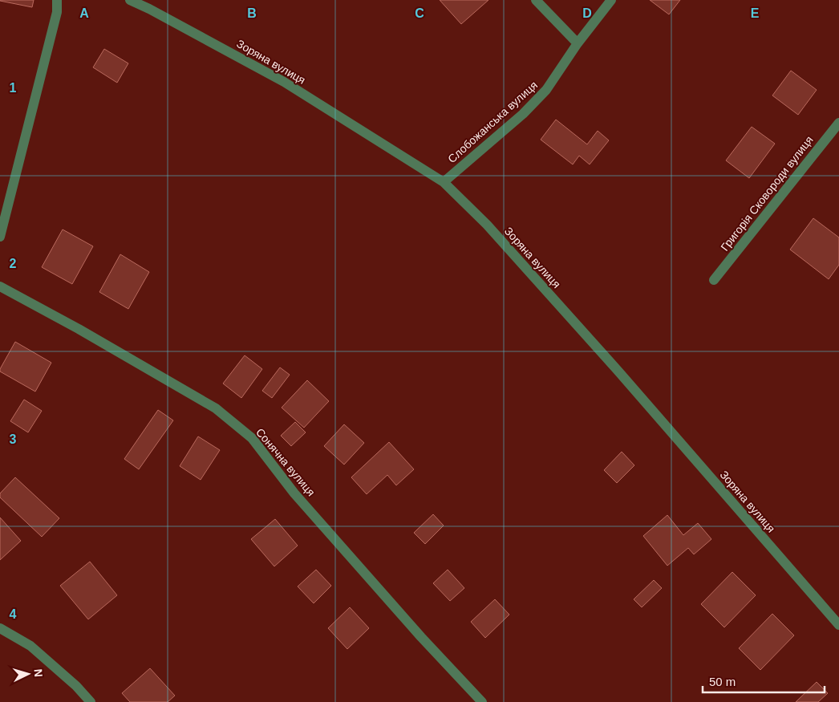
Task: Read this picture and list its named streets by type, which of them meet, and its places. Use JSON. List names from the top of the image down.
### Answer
{
  "streets": {
    "street": [
      "Зоряна вулиця",
      "Слобожанська вулиця",
      "Григорія Сковороди вулиця",
      "Сонячна вулиця"
    ]
  },
  "crossings": [
    ["Зоряна вулиця", "Слобожанська вулиця"]
  ],
  "scale_bar": "50 m",
  "north": "right",
  "grid": {
    "columns": [
      "A",
      "B",
      "C",
      "D",
      "E"
    ],
    "rows": [
      "1",
      "2",
      "3",
      "4"
    ]
  }
}
